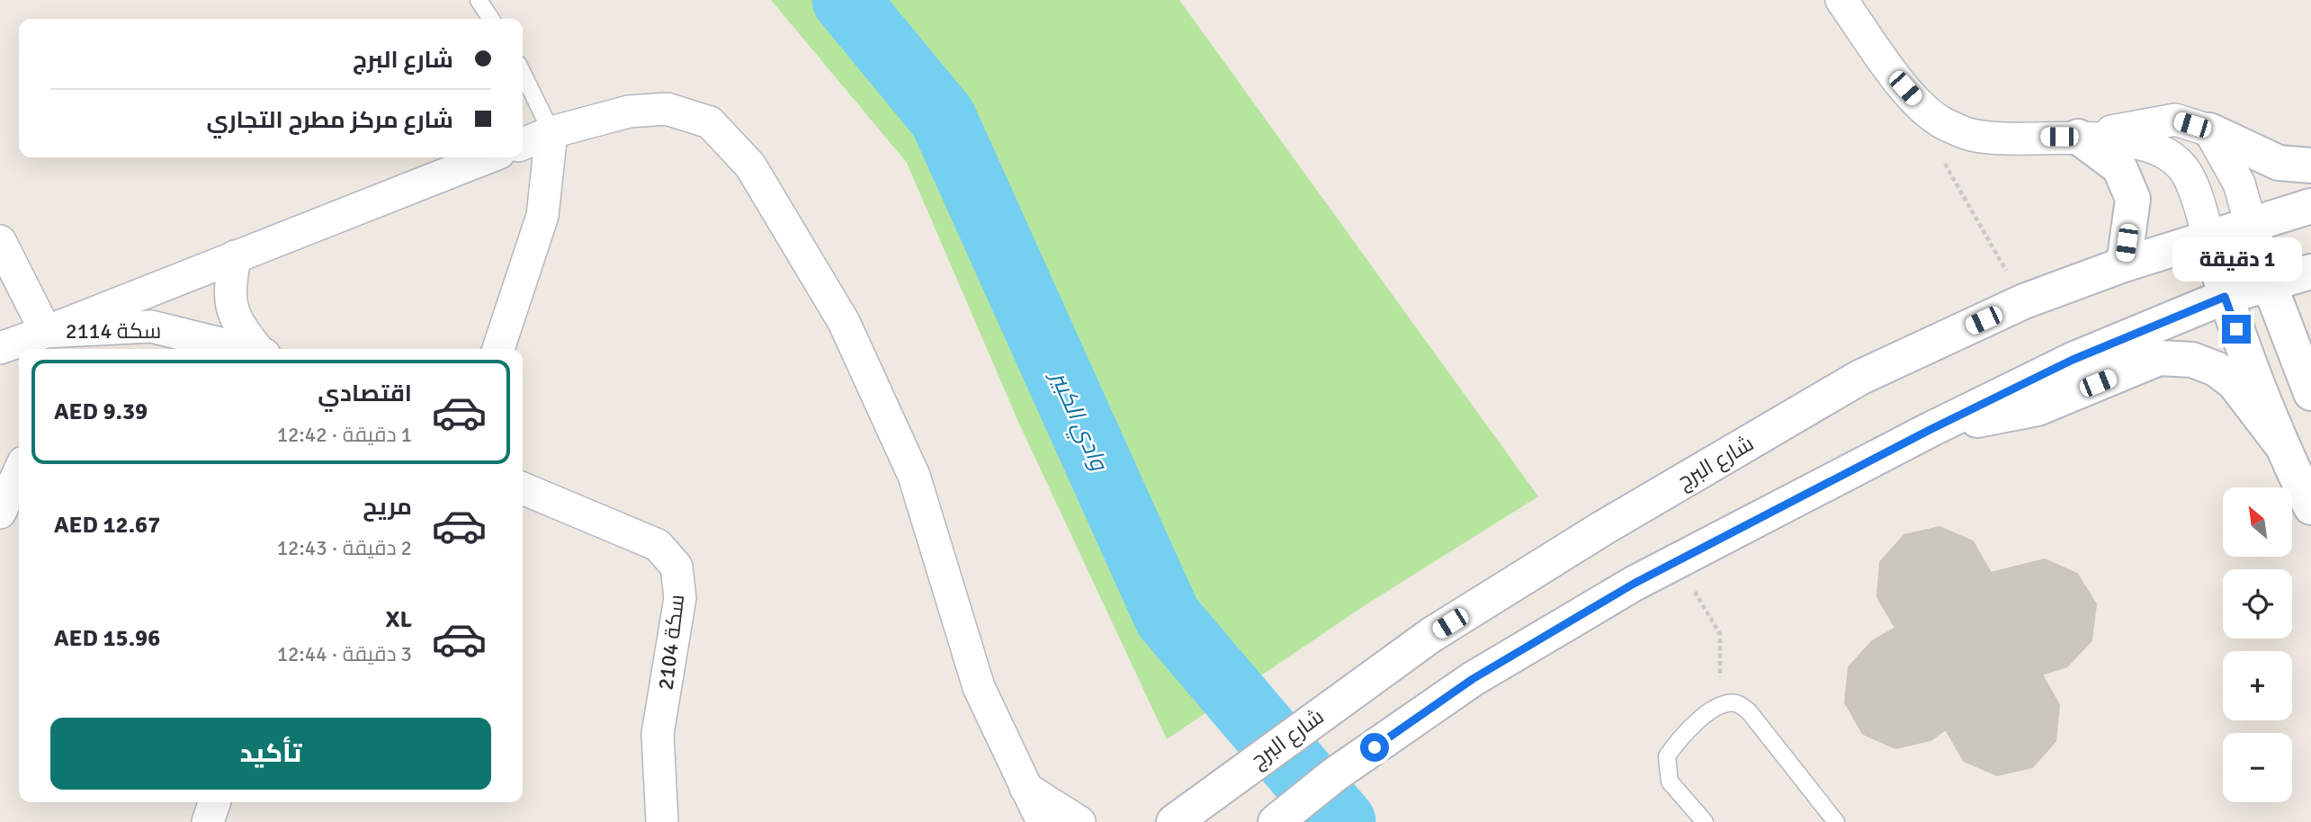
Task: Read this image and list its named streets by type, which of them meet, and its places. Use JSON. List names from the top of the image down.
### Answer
{
  "streets": {
    "main road": ["شارع البرج"],
    "street": ["سكة 2114", "سكة 2104"]
  },
  "water": ["وادي الكبير"],
  "north": "top left",
  "page": {
    "banner": ["شارع البرج", "شارع مركز مطرح التجاري"],
    "bubble": "1 دقيقة",
    "list": [
      {
        "name": "اقتصادي",
        "note": "1 دقيقة · 12:42",
        "value": "AED 9.39"
      },
      {
        "name": "مريح",
        "note": "2 دقيقة · 12:43",
        "value": "AED 12.67"
      },
      {
        "name": "XL",
        "note": "3 دقيقة · 12:44",
        "value": "AED 15.96"
      }
    ],
    "map_buttons": ["+", "−"],
    "buttons": "تأكيد"
  }
}
